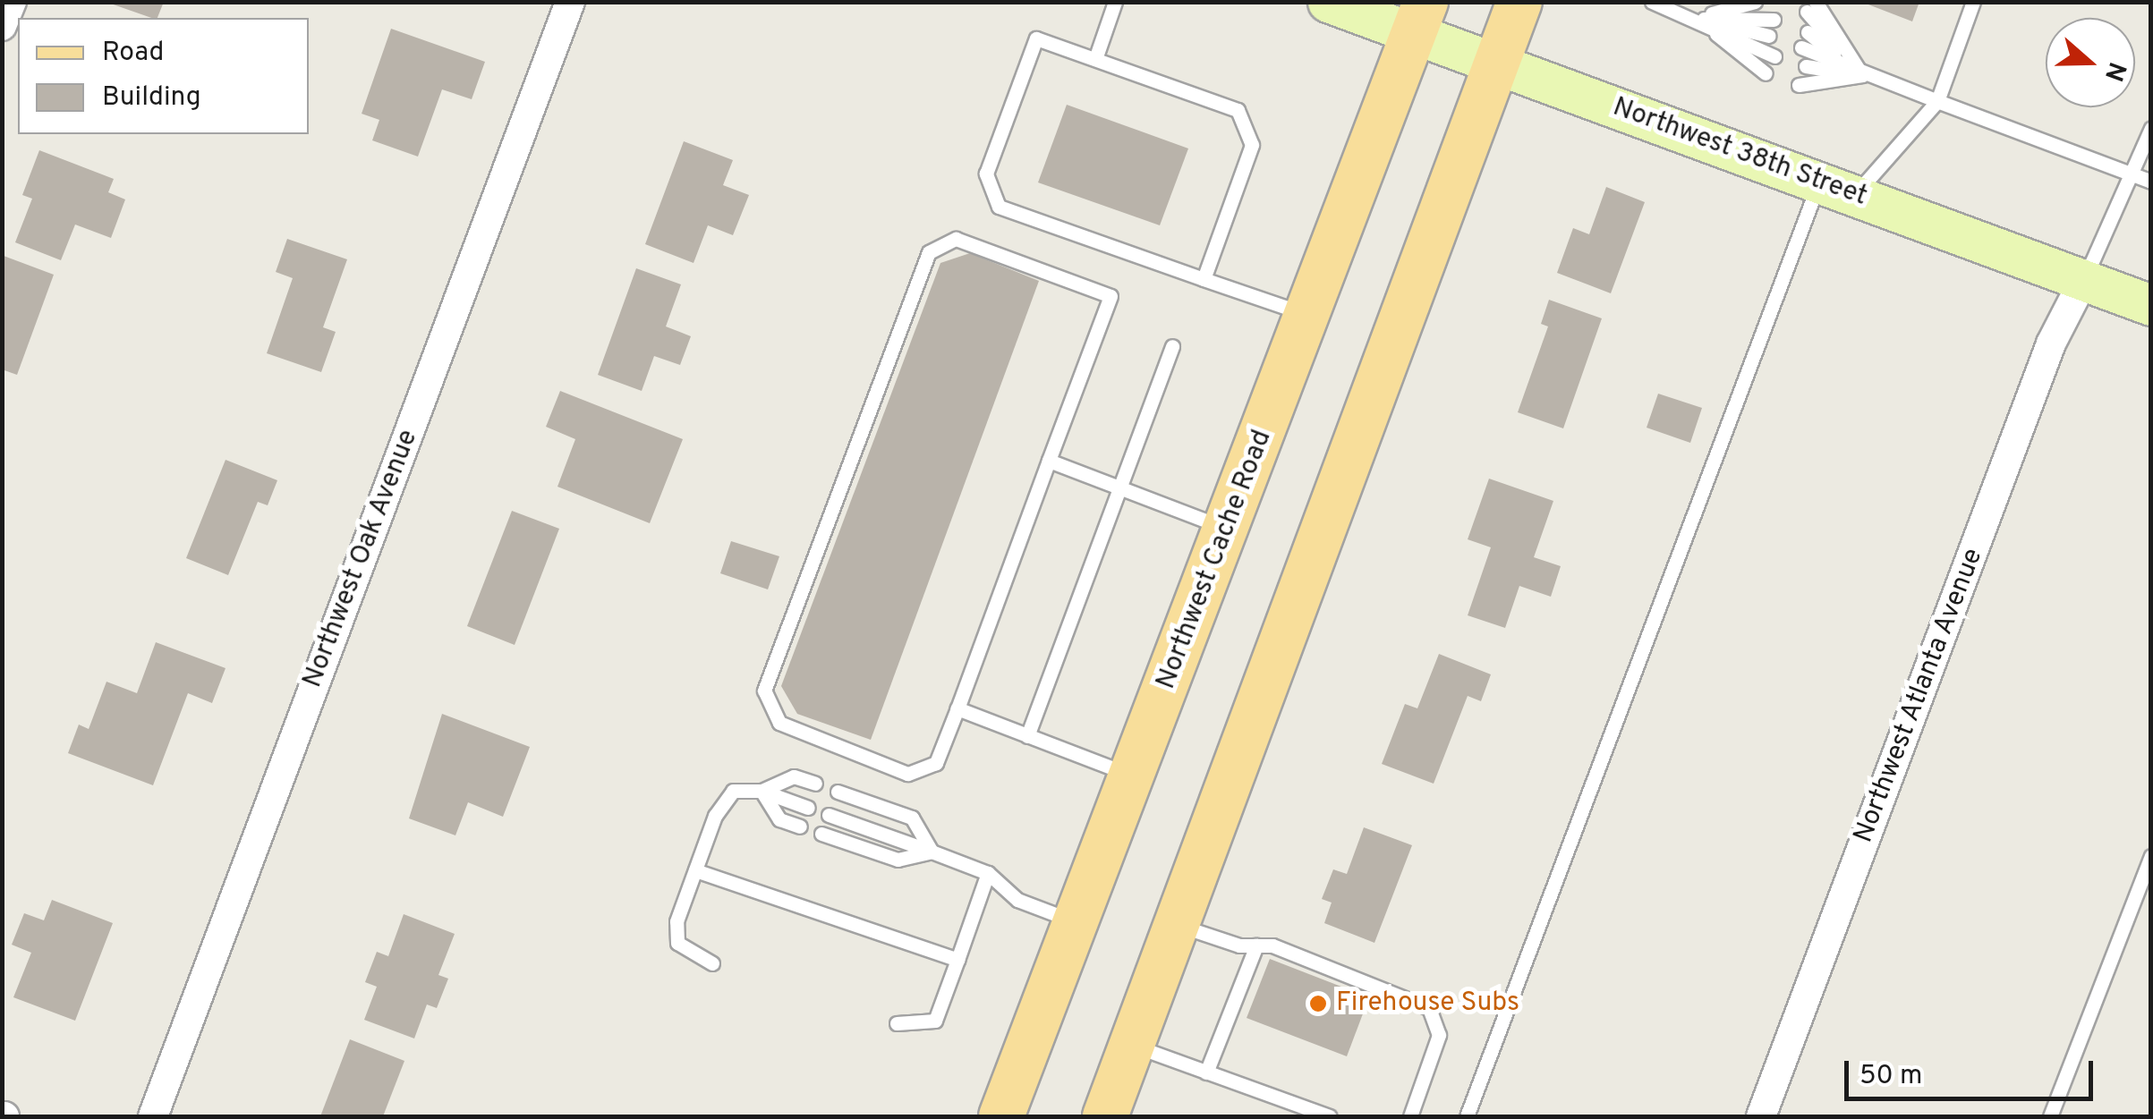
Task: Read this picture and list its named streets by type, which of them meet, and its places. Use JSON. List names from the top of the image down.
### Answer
{
  "streets": {
    "main road": ["Northwest 38th Street", "Northwest Cache Road"],
    "street": ["Northwest Oak Avenue", "Northwest Atlanta Avenue"]
  },
  "crossings": [
    ["Northwest 38th Street", "Northwest Cache Road"],
    ["Northwest 38th Street", "Northwest Atlanta Avenue"]
  ],
  "places": ["Firehouse Subs"],
  "legend": ["Road", "Building"],
  "scale_bar": "50 m",
  "north": "right"
}
